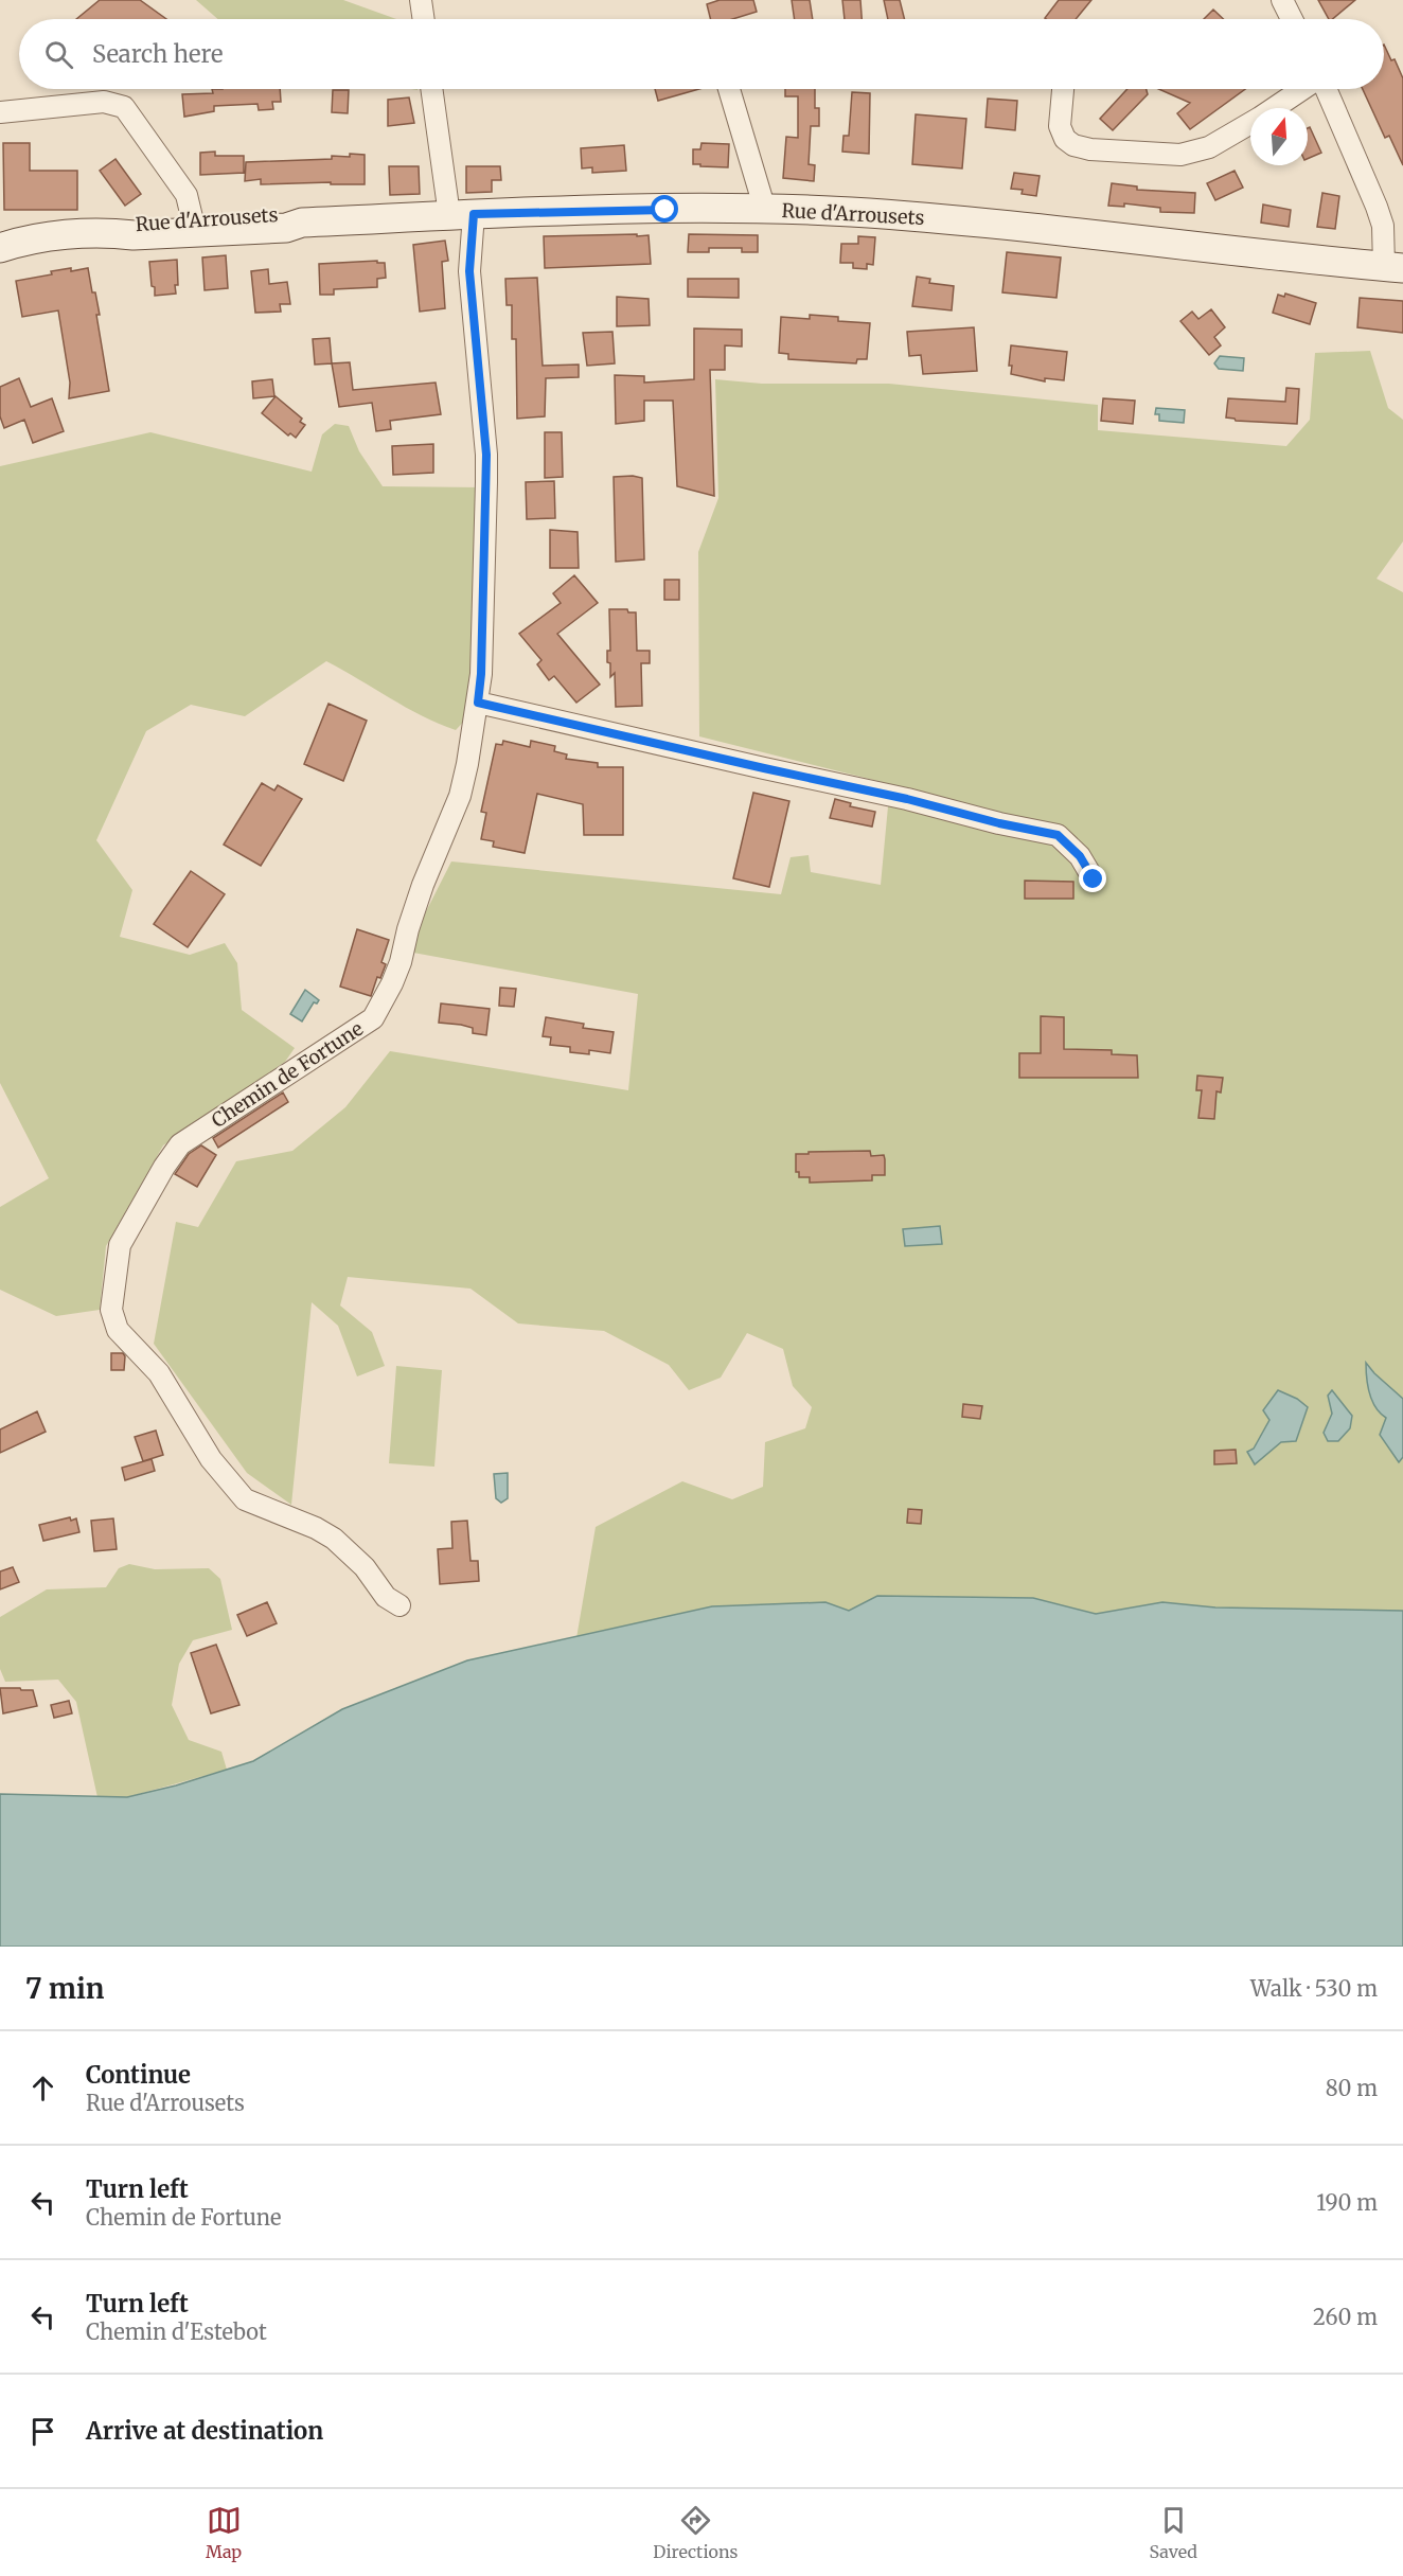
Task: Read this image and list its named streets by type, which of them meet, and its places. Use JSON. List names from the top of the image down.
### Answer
{
  "streets": {
    "main road": ["Rue d'Arrousets"],
    "street": ["Chemin de Fortune"]
  },
  "crossings": [
    ["Rue d'Arrousets", "Chemin de Fortune"]
  ],
  "north": "top",
  "page": {
    "search": "Search here",
    "heading": ["7 min", "Walk · 530 m"],
    "list": [
      ["Continue", "Rue d'Arrousets", "80 m"],
      ["Turn left", "Chemin de Fortune", "190 m"],
      ["Turn left", "Chemin d'Estebot", "260 m"],
      "Arrive at destination"
    ],
    "nav": ["Map", "Directions", "Saved"]
  }
}
